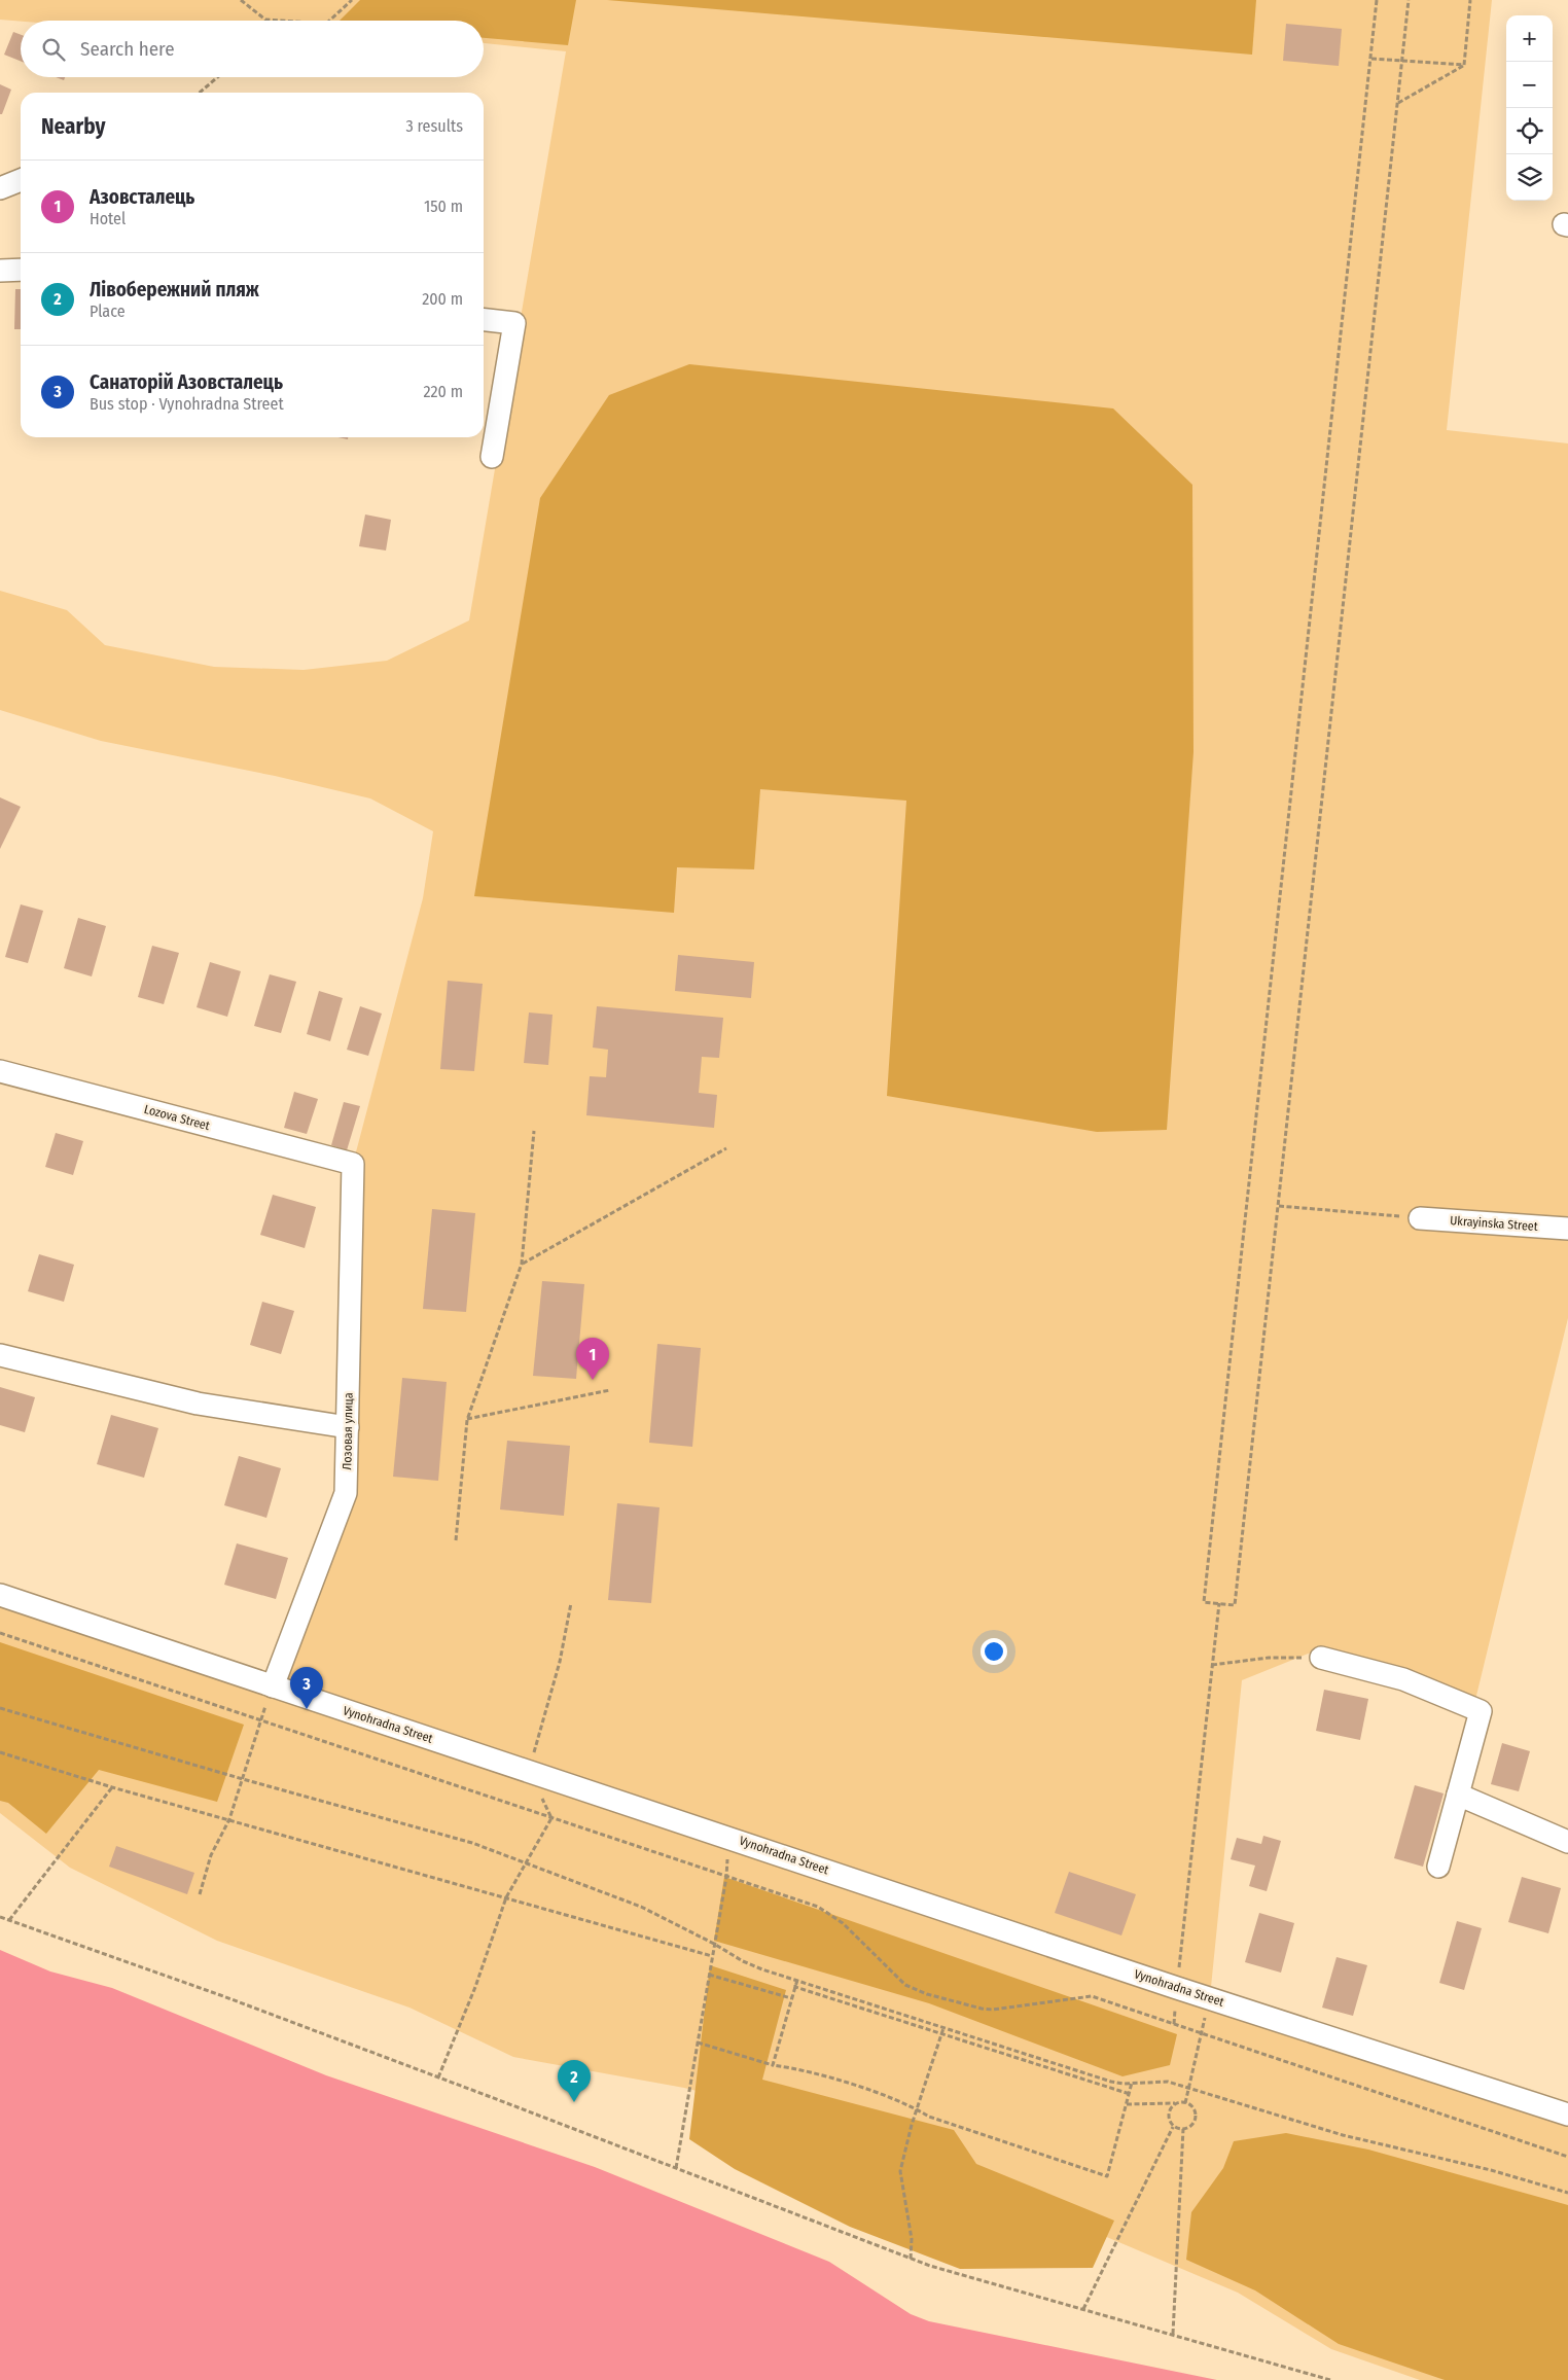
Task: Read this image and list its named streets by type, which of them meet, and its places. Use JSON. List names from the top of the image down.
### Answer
{
  "streets": {
    "street": [
      "Lozova Street",
      "Ukrayinska Street",
      "Лозовая улица",
      "Vynohradna Street"
    ]
  },
  "crossings": [
    ["Lozova Street", "Лозовая улица"],
    ["Лозовая улица", "Vynohradna Street"]
  ],
  "page": {
    "map_buttons": ["+", "−"],
    "search": "Search here",
    "heading": ["Nearby", "3 results"],
    "list": [
      {
        "mark": "1",
        "name": "Азовсталець",
        "note": "Hotel",
        "value": "150 m"
      },
      {
        "mark": "2",
        "name": "Лівобережний пляж",
        "note": "Place",
        "value": "200 m"
      },
      {
        "mark": "3",
        "name": "Санаторій Азовсталець",
        "note": "Bus stop · Vynohradna Street",
        "value": "220 m"
      }
    ],
    "pins": ["1", "3", "2"]
  }
}
